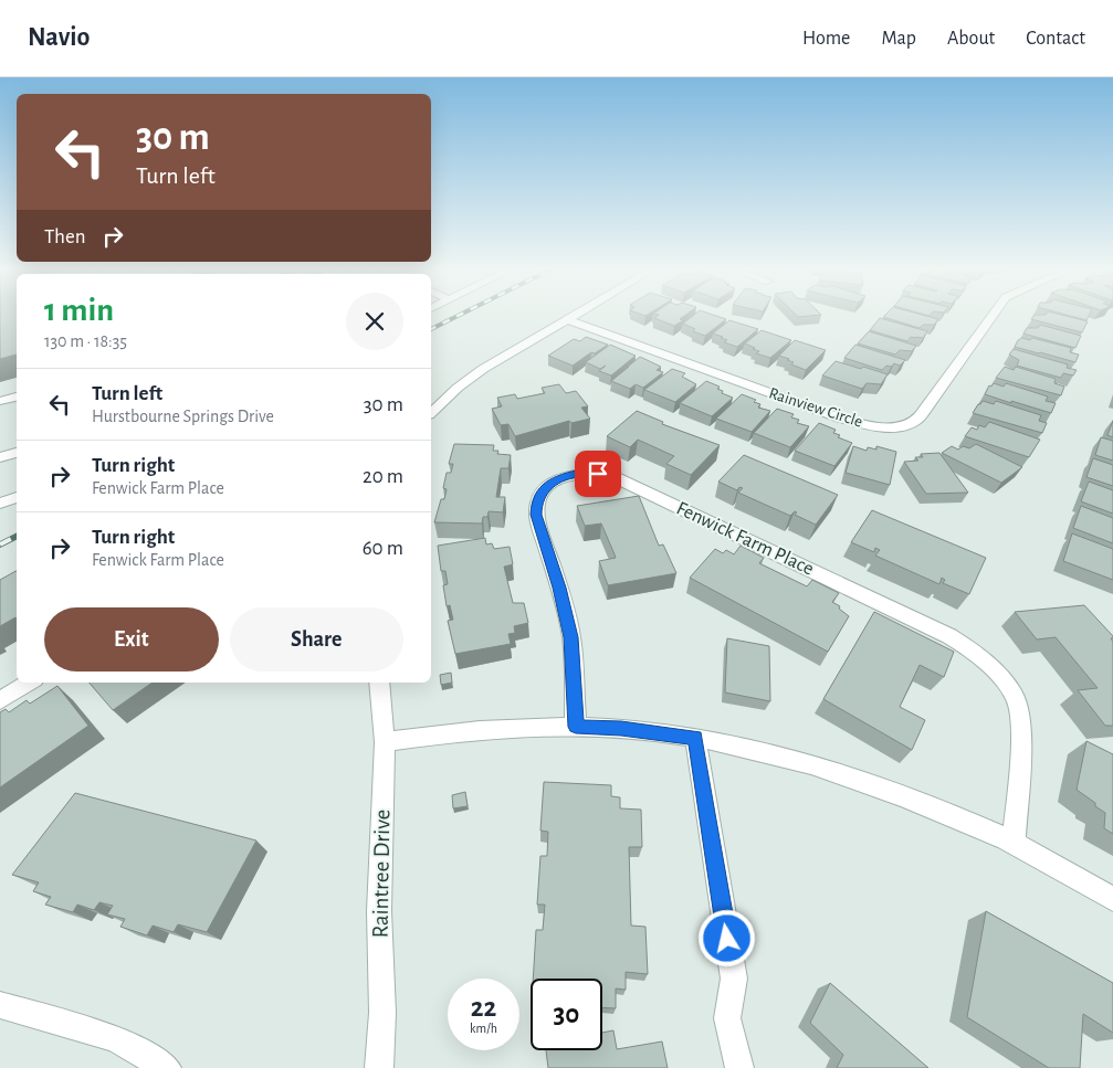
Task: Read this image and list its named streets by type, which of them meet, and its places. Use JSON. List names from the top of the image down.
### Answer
{
  "streets": {
    "street": ["Rainview Circle", "Fenwick Farm Place", "Raintree Drive"]
  },
  "page": {
    "header": "Navio",
    "nav": [
      "Home",
      "Map",
      "About",
      "Contact"
    ],
    "turn": ["30 m", "Turn left"],
    "then": "Then",
    "heading": ["1 min", "130 m · 18:35"],
    "list": [
      {
        "name": "Turn left",
        "note": "Hurstbourne Springs Drive",
        "value": "30 m"
      },
      {
        "name": "Turn right",
        "note": "Fenwick Farm Place",
        "value": "20 m"
      },
      {
        "name": "Turn right",
        "note": "Fenwick Farm Place",
        "value": "60 m"
      }
    ],
    "buttons": ["Exit", "Share"],
    "speed": "22 km/h",
    "limit": "30"
  }
}
